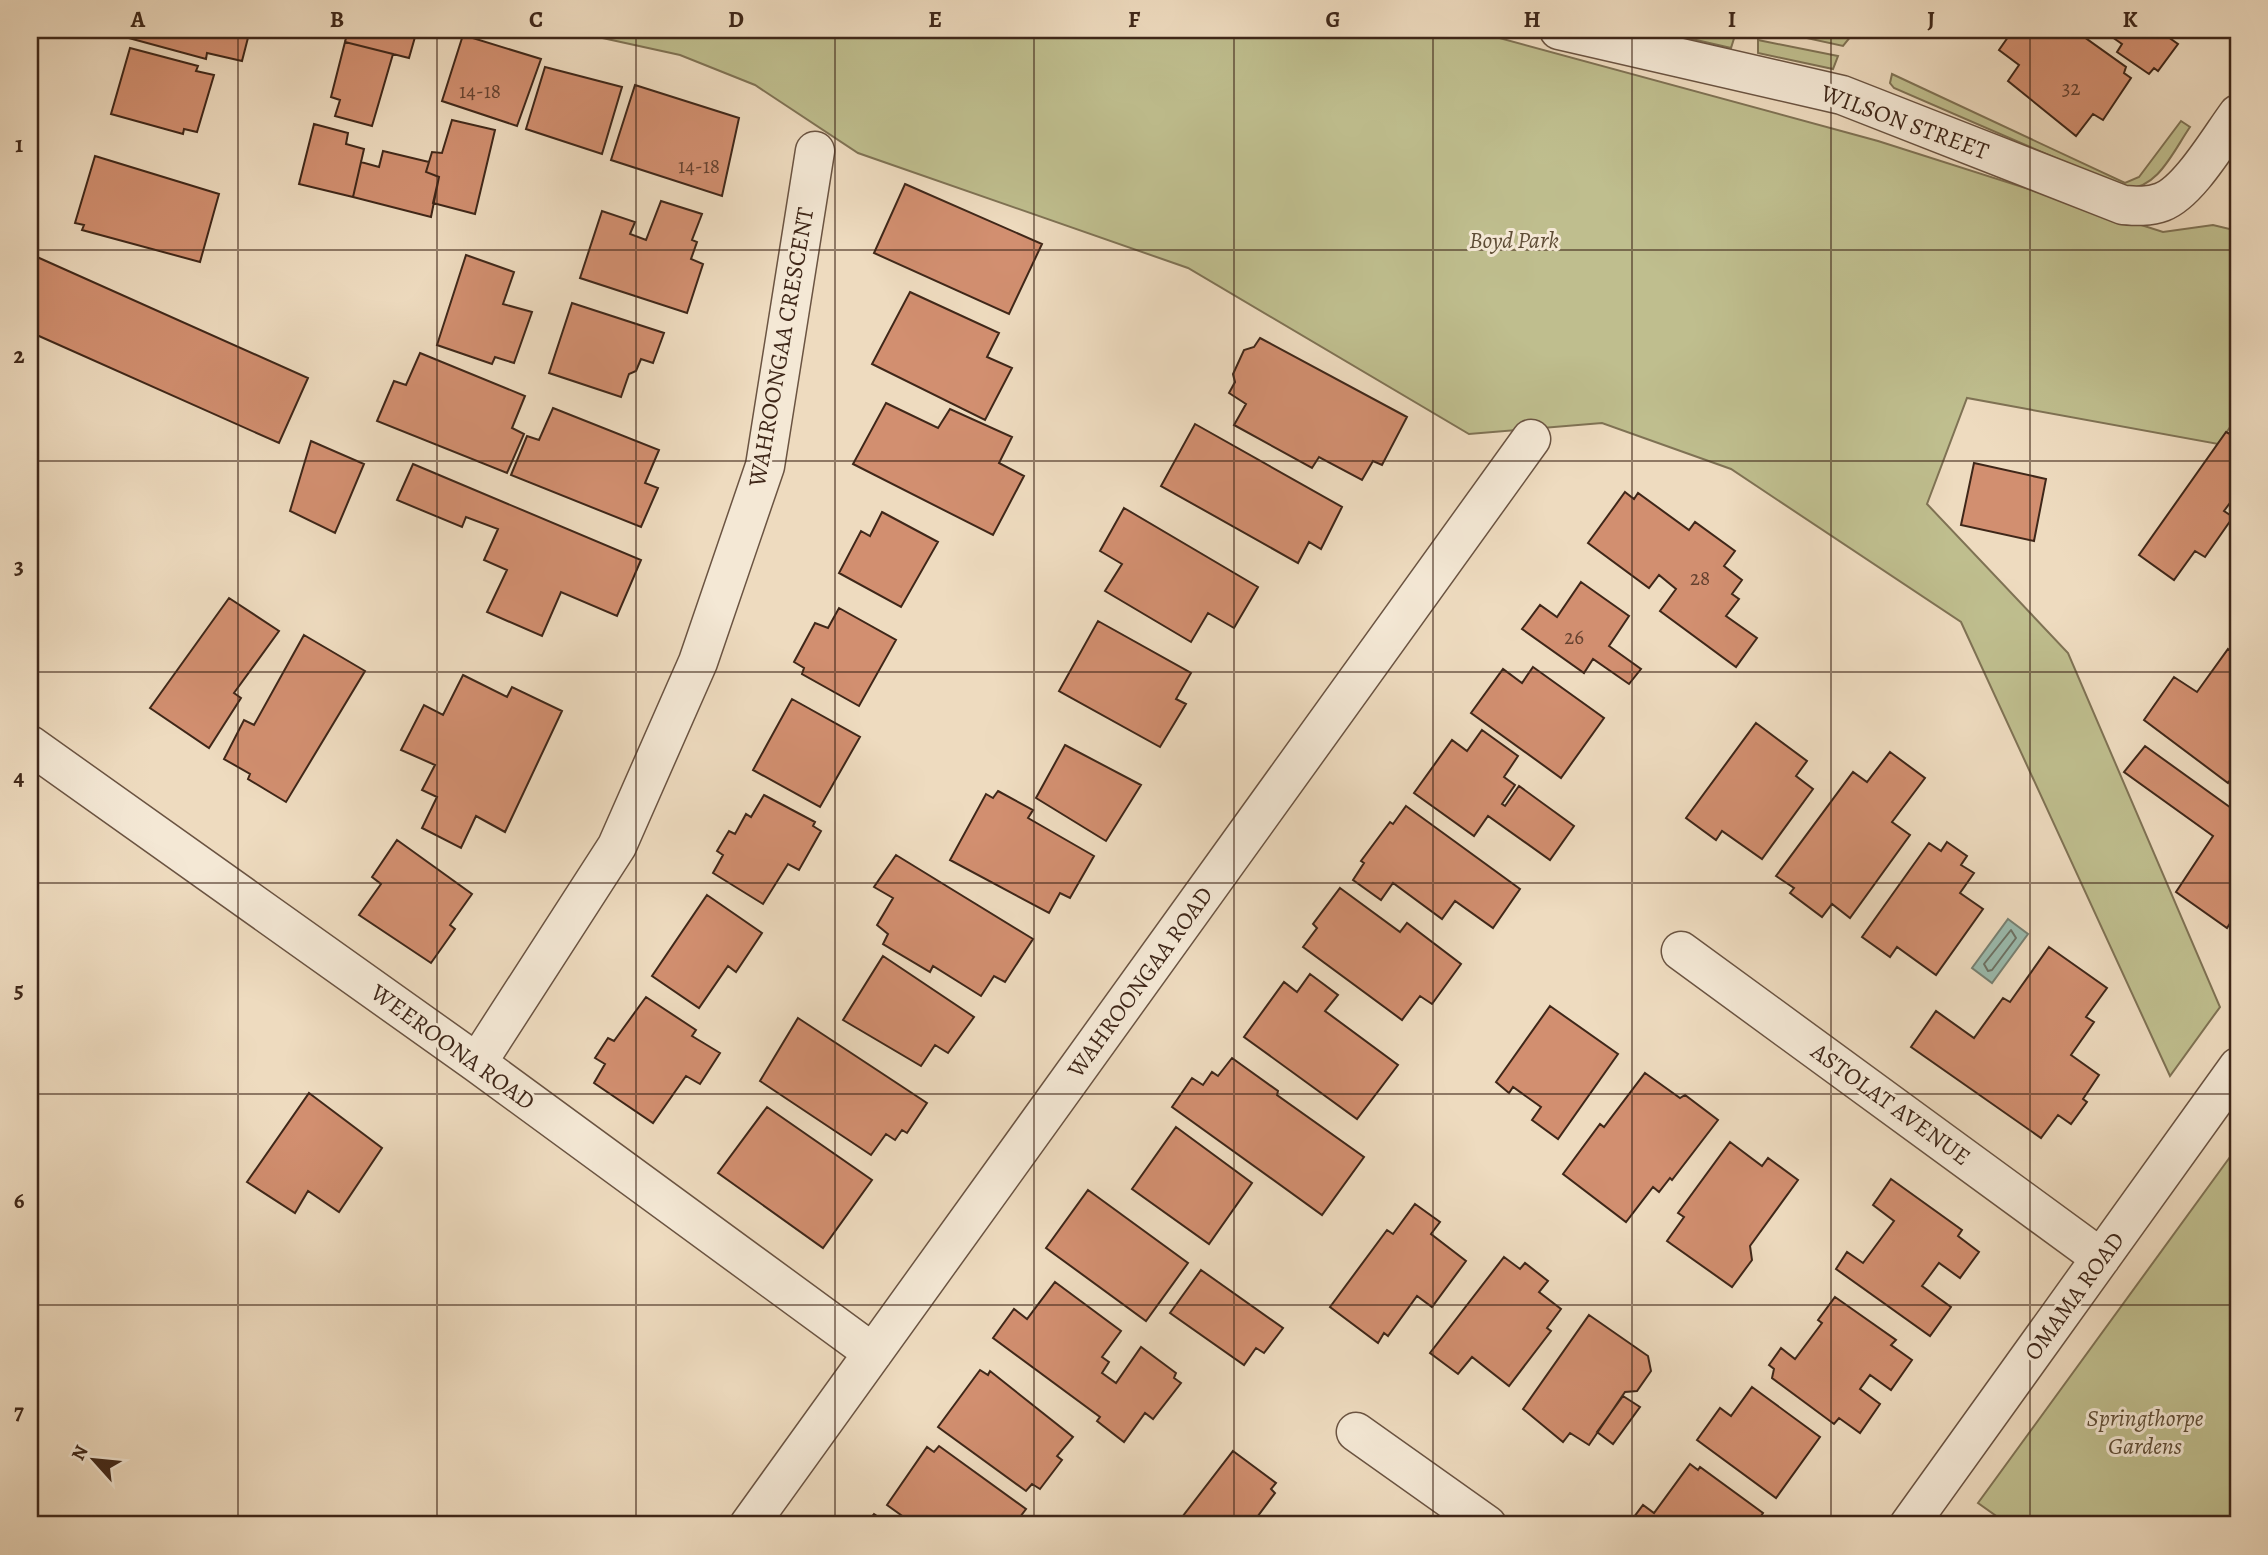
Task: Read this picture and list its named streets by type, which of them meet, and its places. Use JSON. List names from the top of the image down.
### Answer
{
  "streets": {
    "street": [
      "WILSON STREET",
      "WAHROONGAA CRESCENT",
      "WAHROONGAA ROAD",
      "WEEROONA ROAD",
      "ASTOLAT AVENUE",
      "OMAMA ROAD"
    ]
  },
  "crossings": [
    ["WAHROONGAA CRESCENT", "WEEROONA ROAD"],
    ["WAHROONGAA ROAD", "WEEROONA ROAD"],
    ["ASTOLAT AVENUE", "OMAMA ROAD"]
  ],
  "parks": ["Boyd Park", "Springthorpe Gardens"],
  "house_numbers": [
    "32",
    "14-18",
    "14-18",
    "28",
    "26"
  ],
  "north": "top left",
  "grid": {
    "columns": [
      "A",
      "B",
      "C",
      "D",
      "E",
      "F",
      "G",
      "H",
      "I",
      "J",
      "K"
    ],
    "rows": [
      "1",
      "2",
      "3",
      "4",
      "5",
      "6",
      "7"
    ]
  }
}
